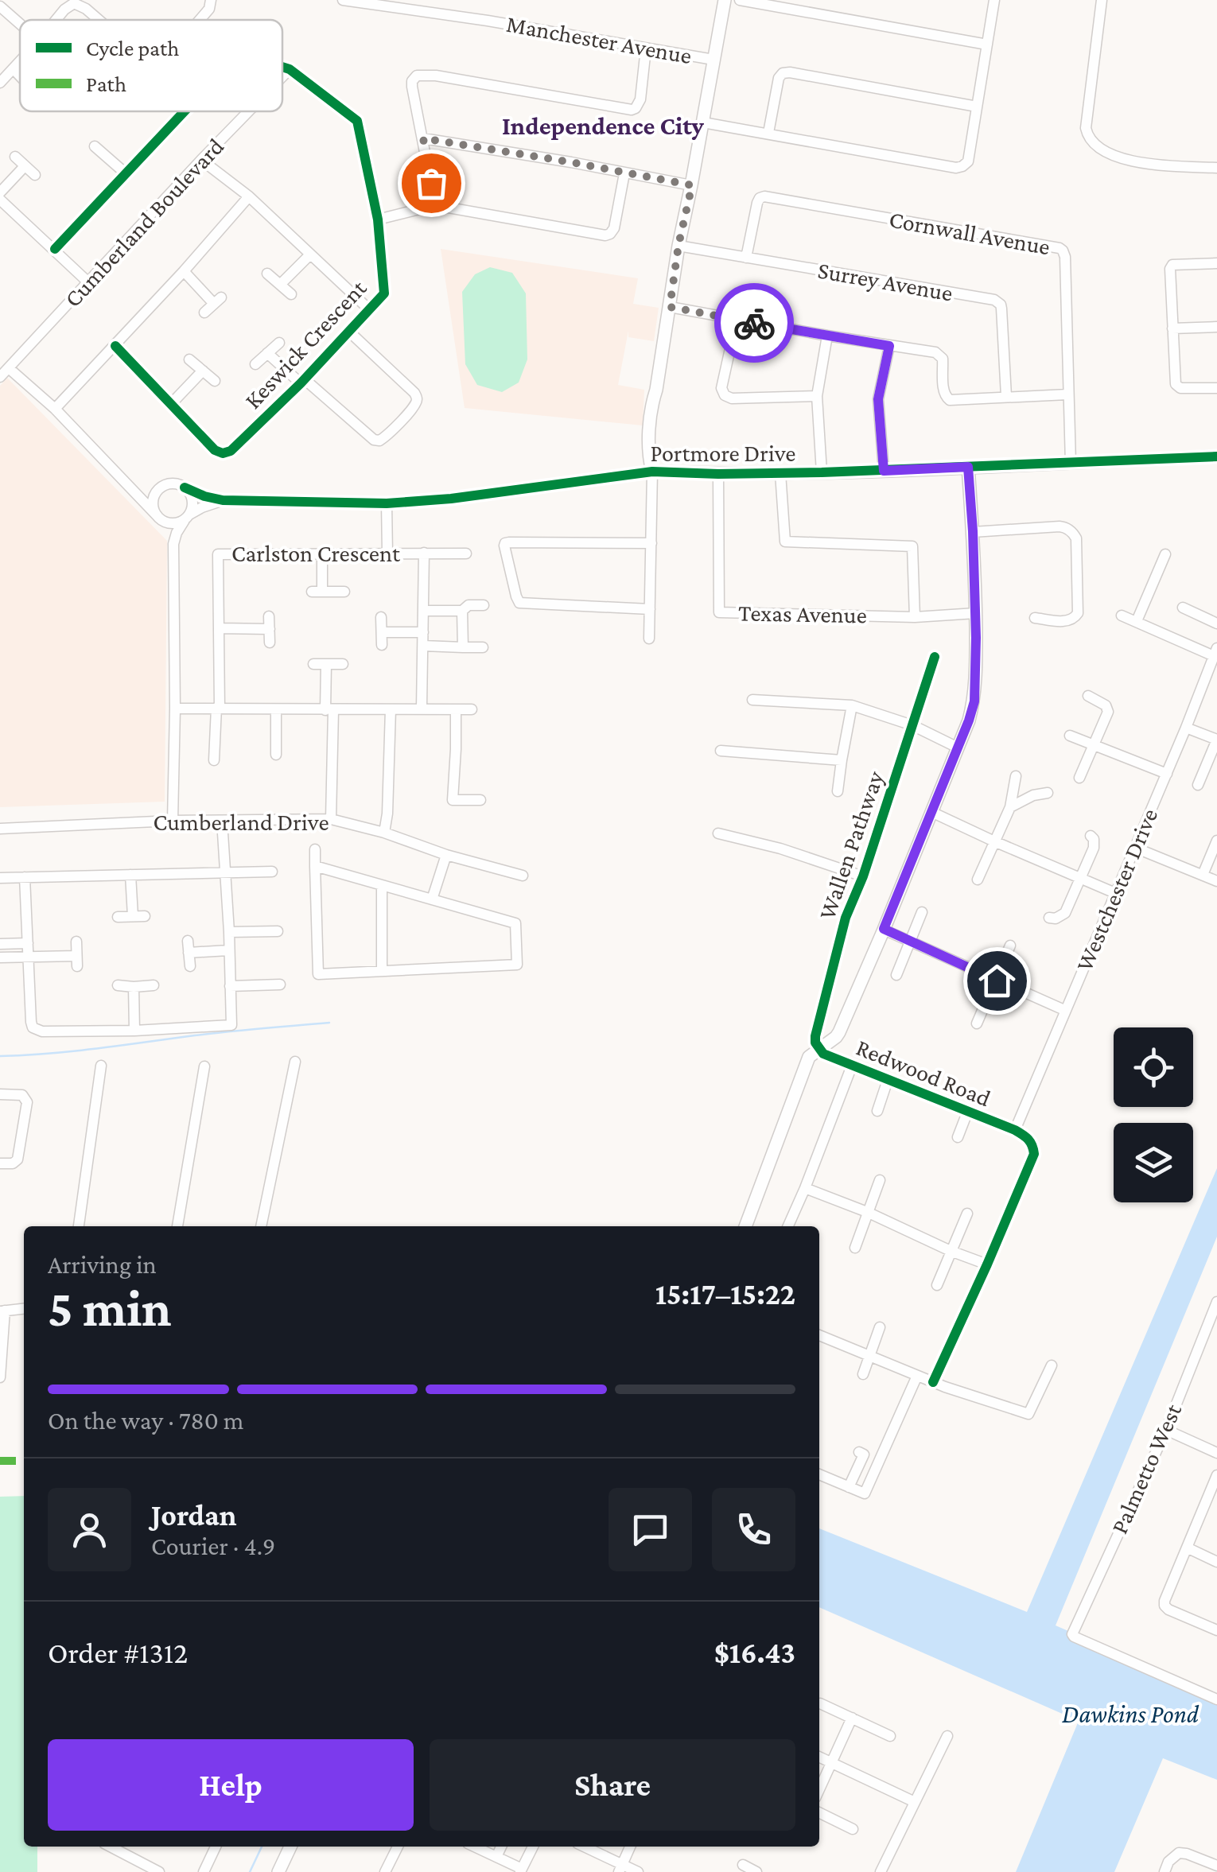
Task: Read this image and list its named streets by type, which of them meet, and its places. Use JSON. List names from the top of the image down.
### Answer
{
  "streets": {
    "street": [
      "Manchester Avenue",
      "Cumberland Boulevard",
      "Cornwall Avenue",
      "Surrey Avenue",
      "Keswick Crescent",
      "Portmore Drive",
      "Carlston Crescent",
      "Texas Avenue",
      "Cumberland Drive",
      "Wallen Pathway",
      "Westchester Drive",
      "Redwood Road",
      "Palmetto West"
    ]
  },
  "crossings": [
    ["Cumberland Boulevard", "Keswick Crescent"],
    ["Cornwall Avenue", "Surrey Avenue"],
    ["Cornwall Avenue", "Portmore Drive"],
    ["Portmore Drive", "Texas Avenue"],
    ["Wallen Pathway", "Redwood Road"],
    ["Westchester Drive", "Redwood Road"]
  ],
  "districts": ["Independence City"],
  "water": ["Dawkins Pond"],
  "legend": ["Cycle path", "Path"],
  "page": {
    "heading": ["5 min", "Arriving in", "15:17–15:22"],
    "panel": [
      "Jordan",
      "Courier · 4.9",
      "Order #1312",
      "$16.43"
    ],
    "bar": "On the way · 780 m",
    "buttons": ["Help", "Share"]
  }
}
